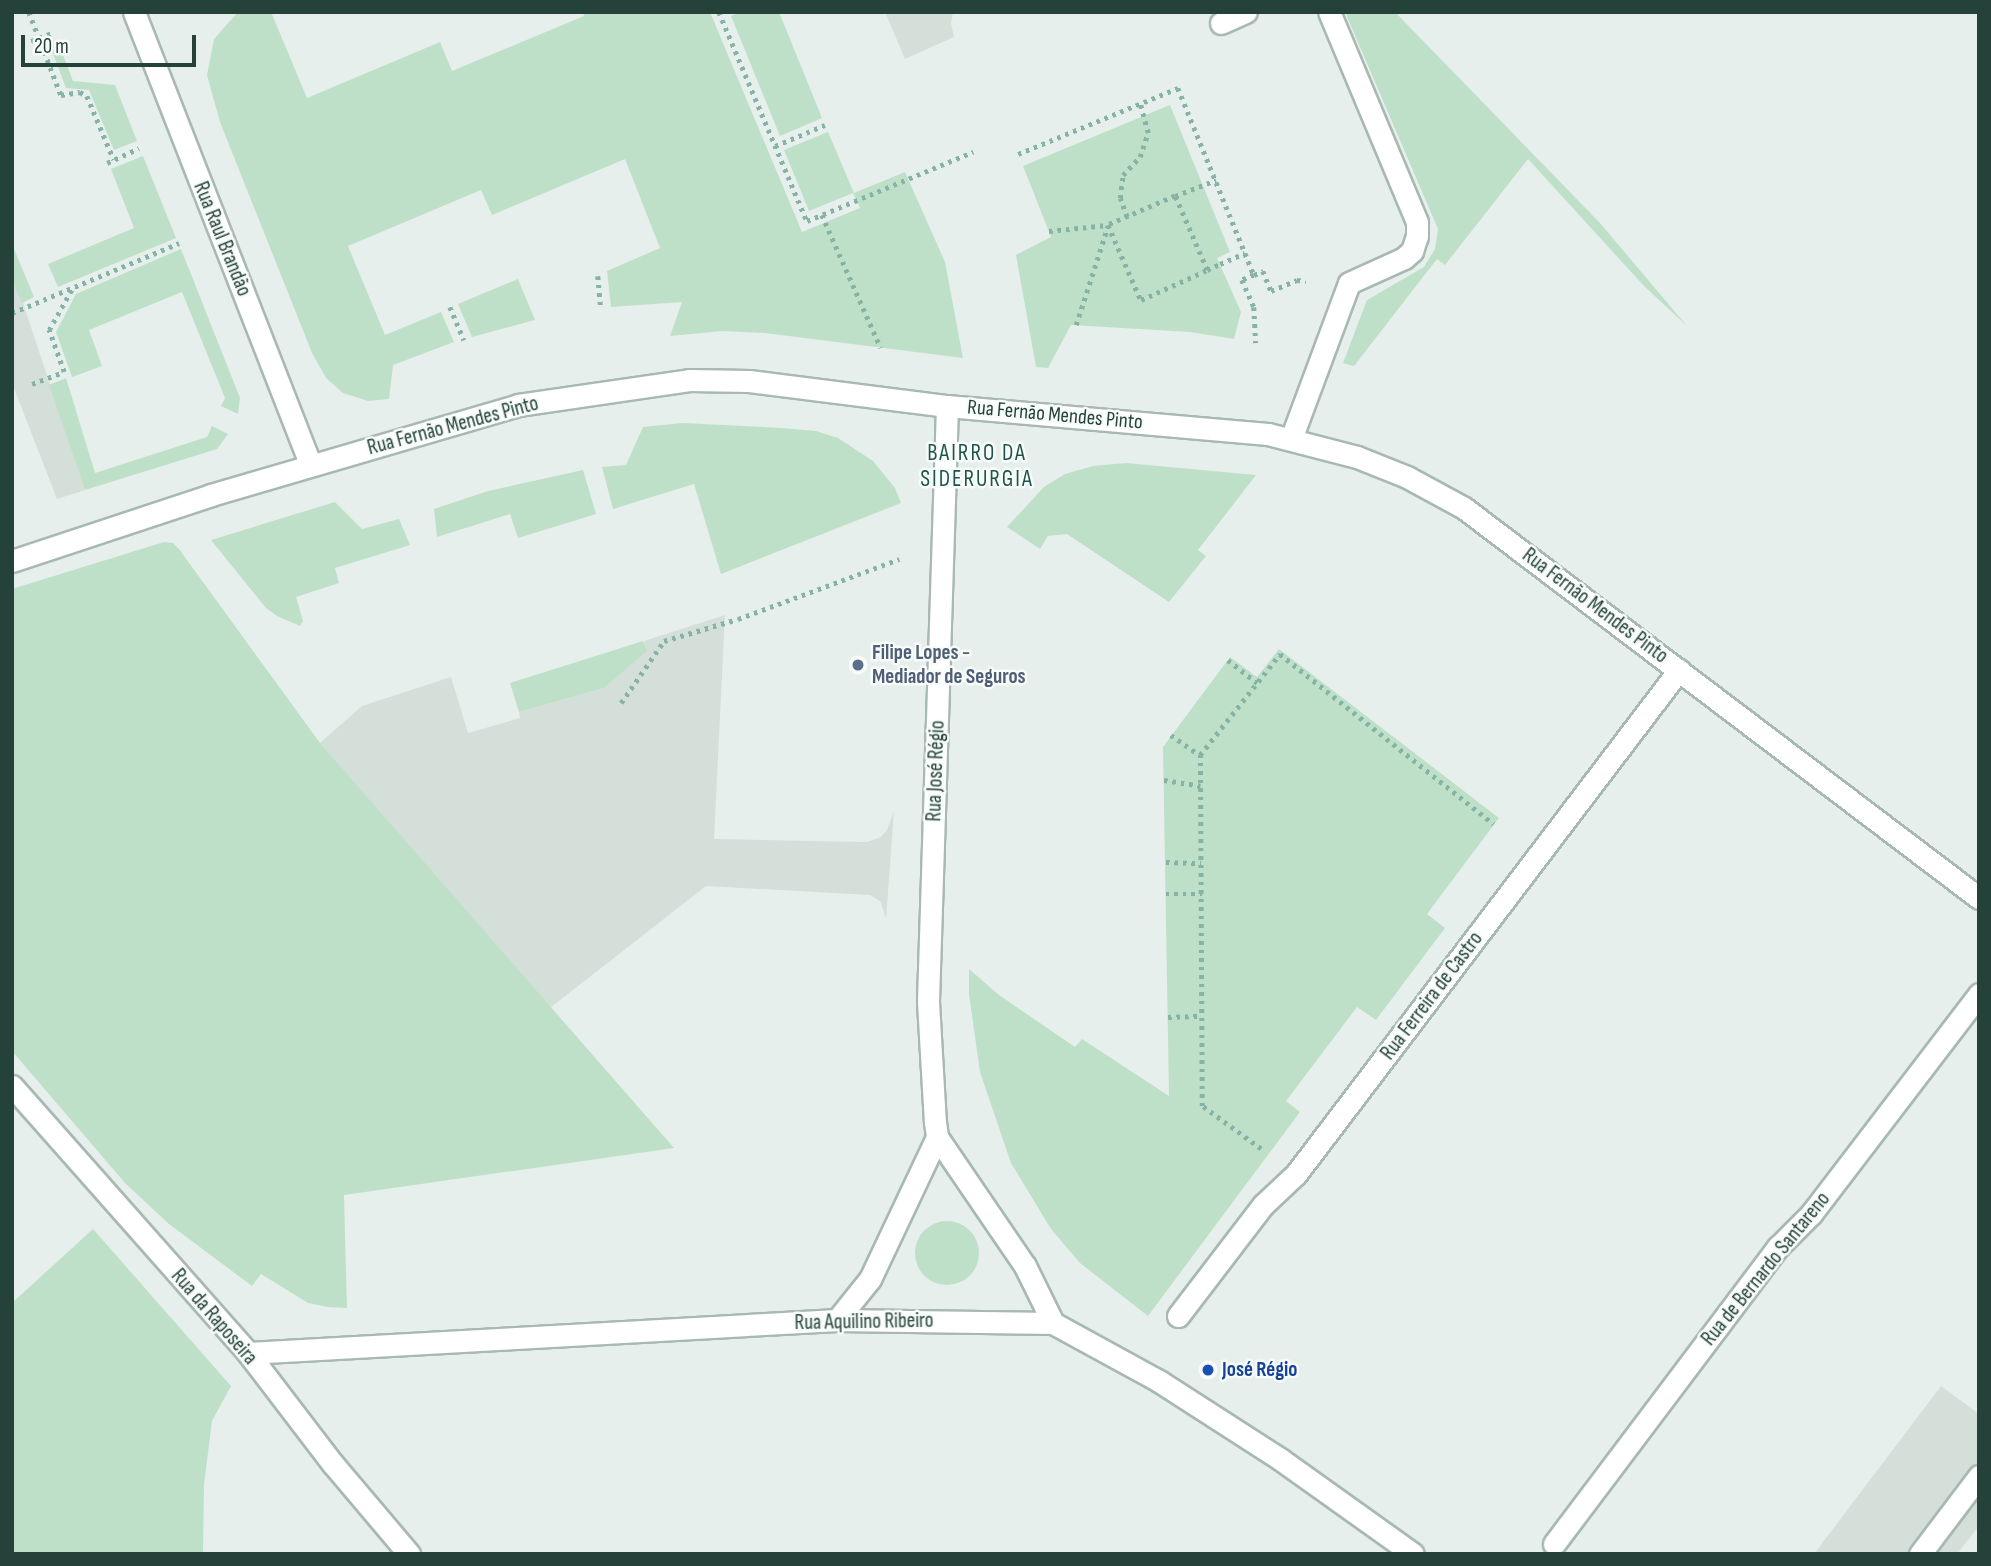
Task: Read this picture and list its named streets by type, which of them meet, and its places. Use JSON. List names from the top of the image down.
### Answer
{
  "streets": {
    "street": [
      "Rua Raul Brandão",
      "Rua Fernão Mendes Pinto",
      "Rua José Régio",
      "Rua Ferreira de Castro",
      "Rua de Bernardo Santareno",
      "Rua da Raposeira",
      "Rua Aquilino Ribeiro"
    ]
  },
  "crossings": [
    ["Rua Raul Brandão", "Rua Fernão Mendes Pinto"],
    ["Rua Fernão Mendes Pinto", "Rua José Régio"],
    ["Rua Fernão Mendes Pinto", "Rua Ferreira de Castro"],
    ["Rua José Régio", "Rua Aquilino Ribeiro"],
    ["Rua da Raposeira", "Rua Aquilino Ribeiro"]
  ],
  "districts": ["BAIRRO DA SIDERURGIA"],
  "places": ["Filipe Lopes - Mediador de Seguros", "José Régio"],
  "scale_bar": "20 m"
}
